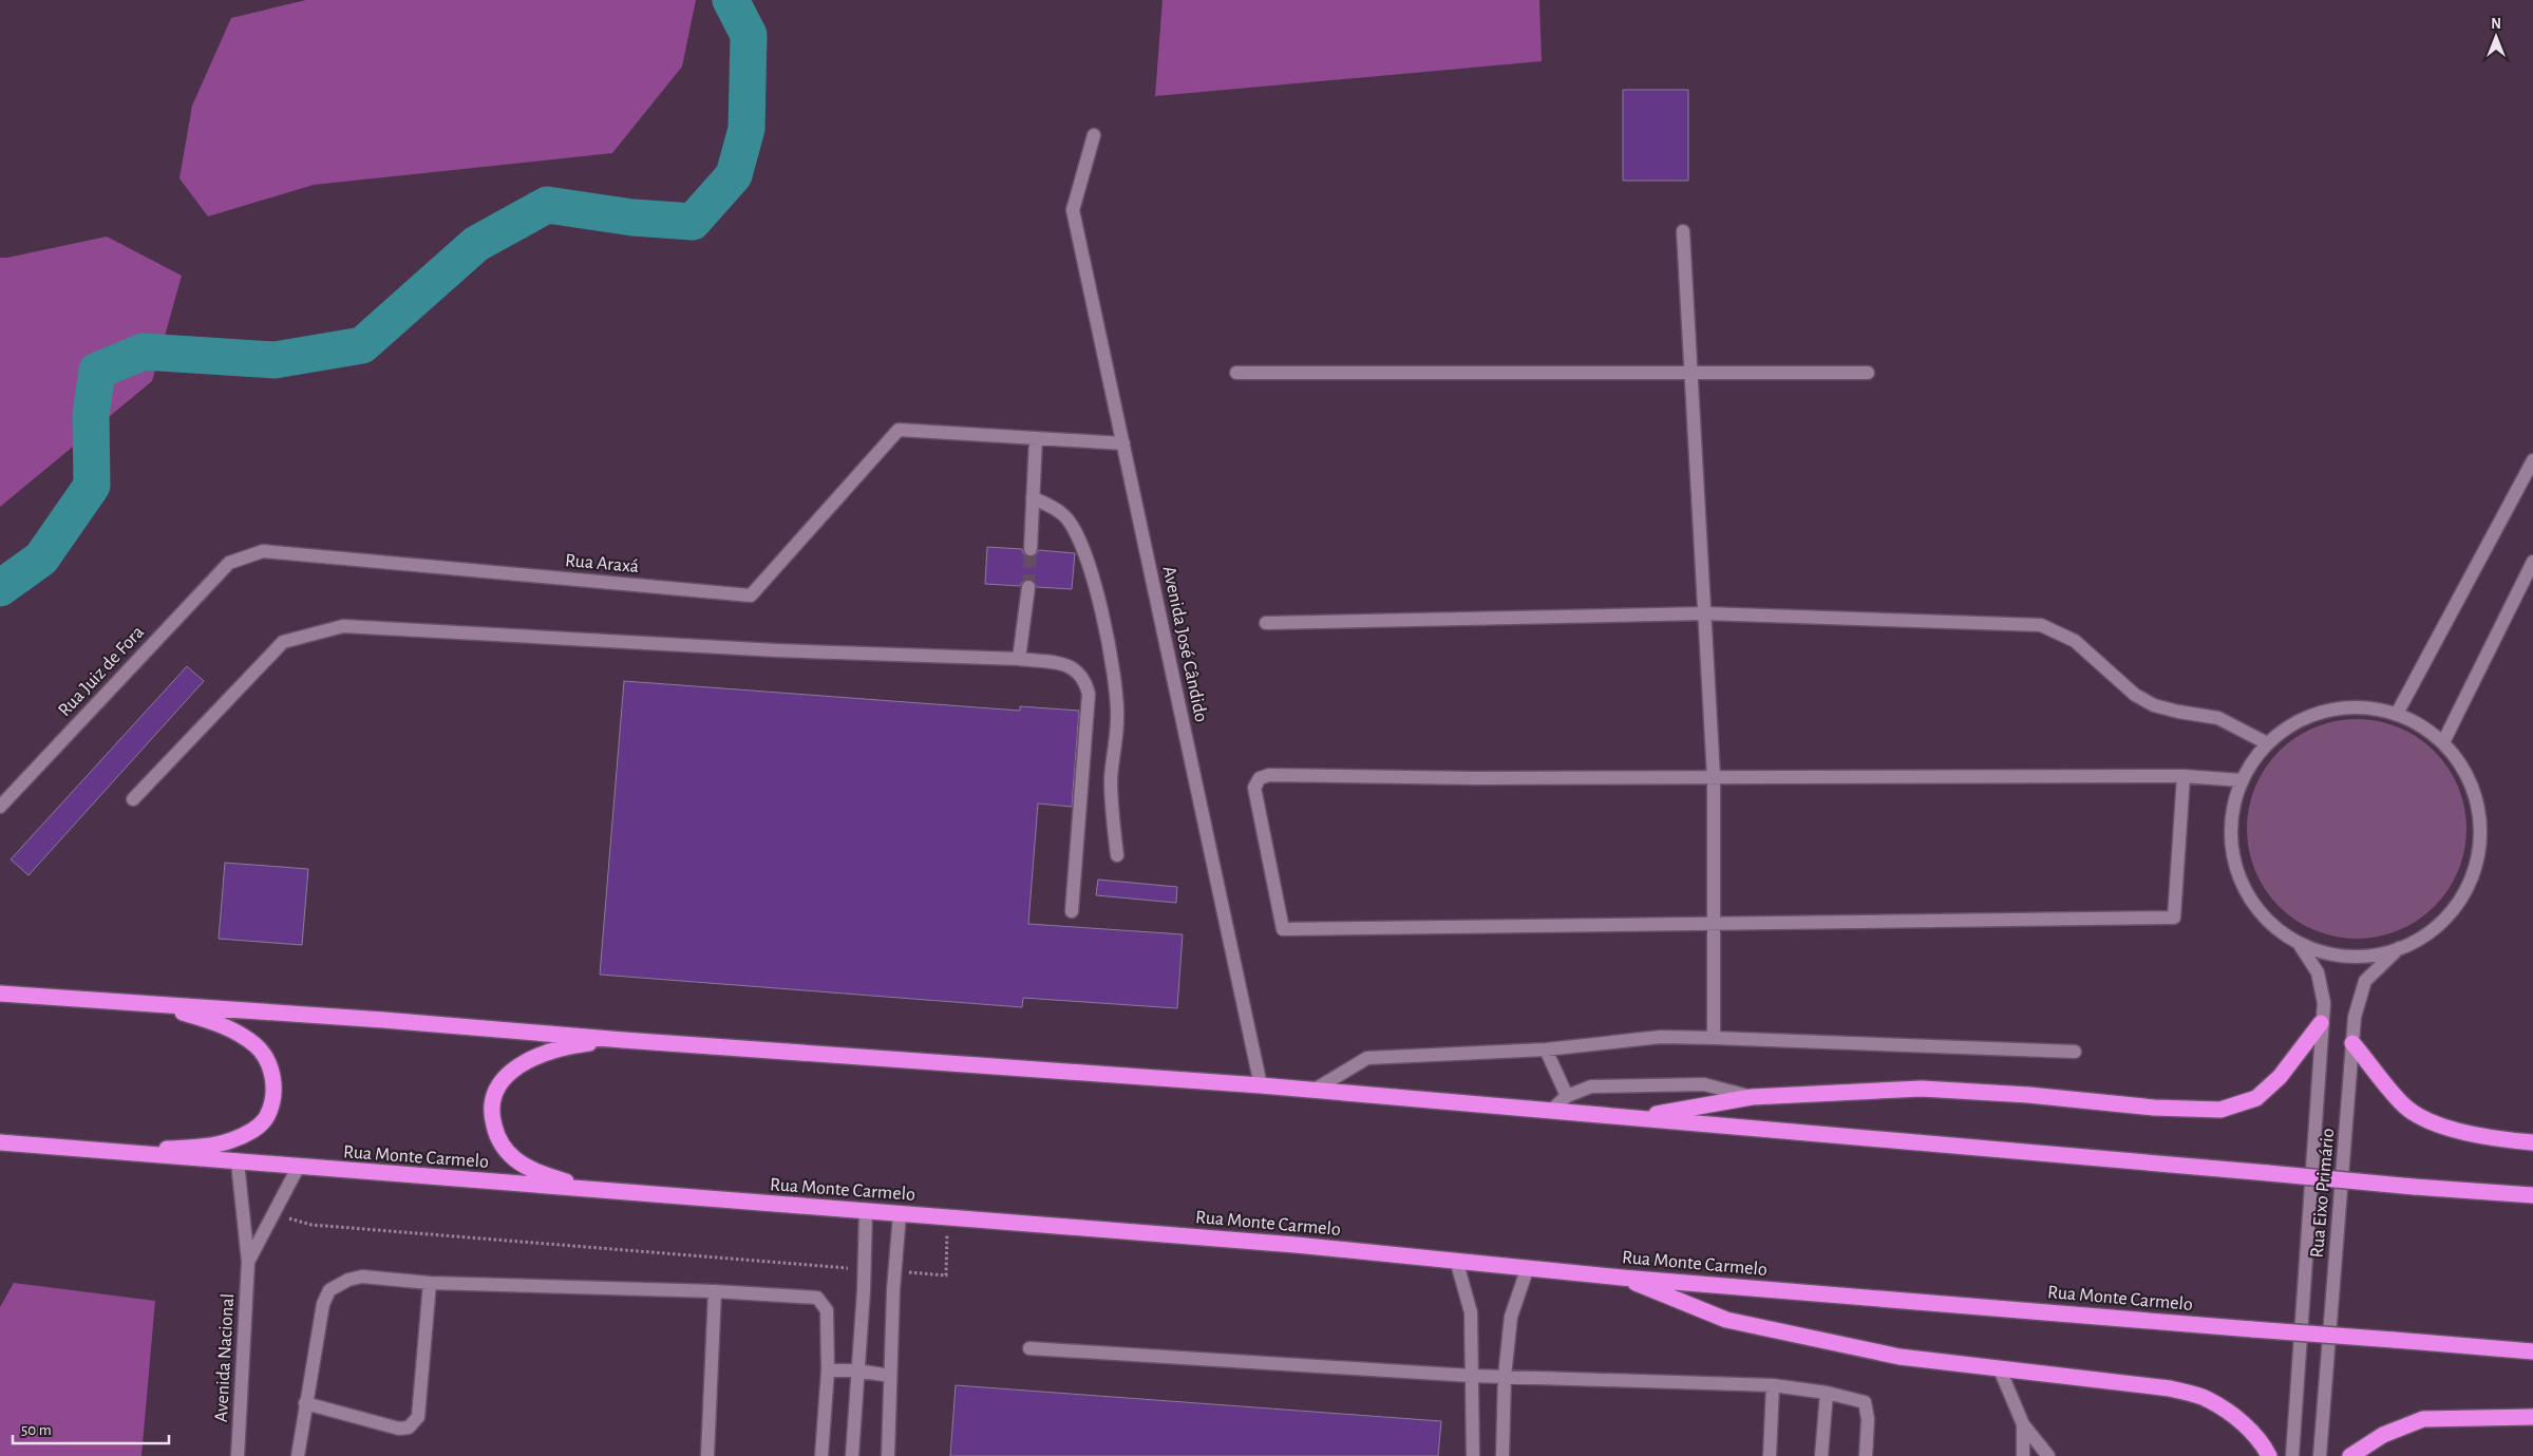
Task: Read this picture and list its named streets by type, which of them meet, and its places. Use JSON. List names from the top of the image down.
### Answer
{
  "streets": {
    "highway": ["Rua Monte Carmelo"],
    "street": [
      "Rua Araxá",
      "Avenida José Cândido",
      "Rua Juiz de Fora",
      "Rua Eixo Primário",
      "Avenida Nacional"
    ]
  },
  "crossings": [
    ["Rua Araxá", "Rua Juiz de Fora"],
    ["Rua Monte Carmelo", "Avenida Nacional"]
  ],
  "scale_bar": "50 m",
  "north": "top"
}
